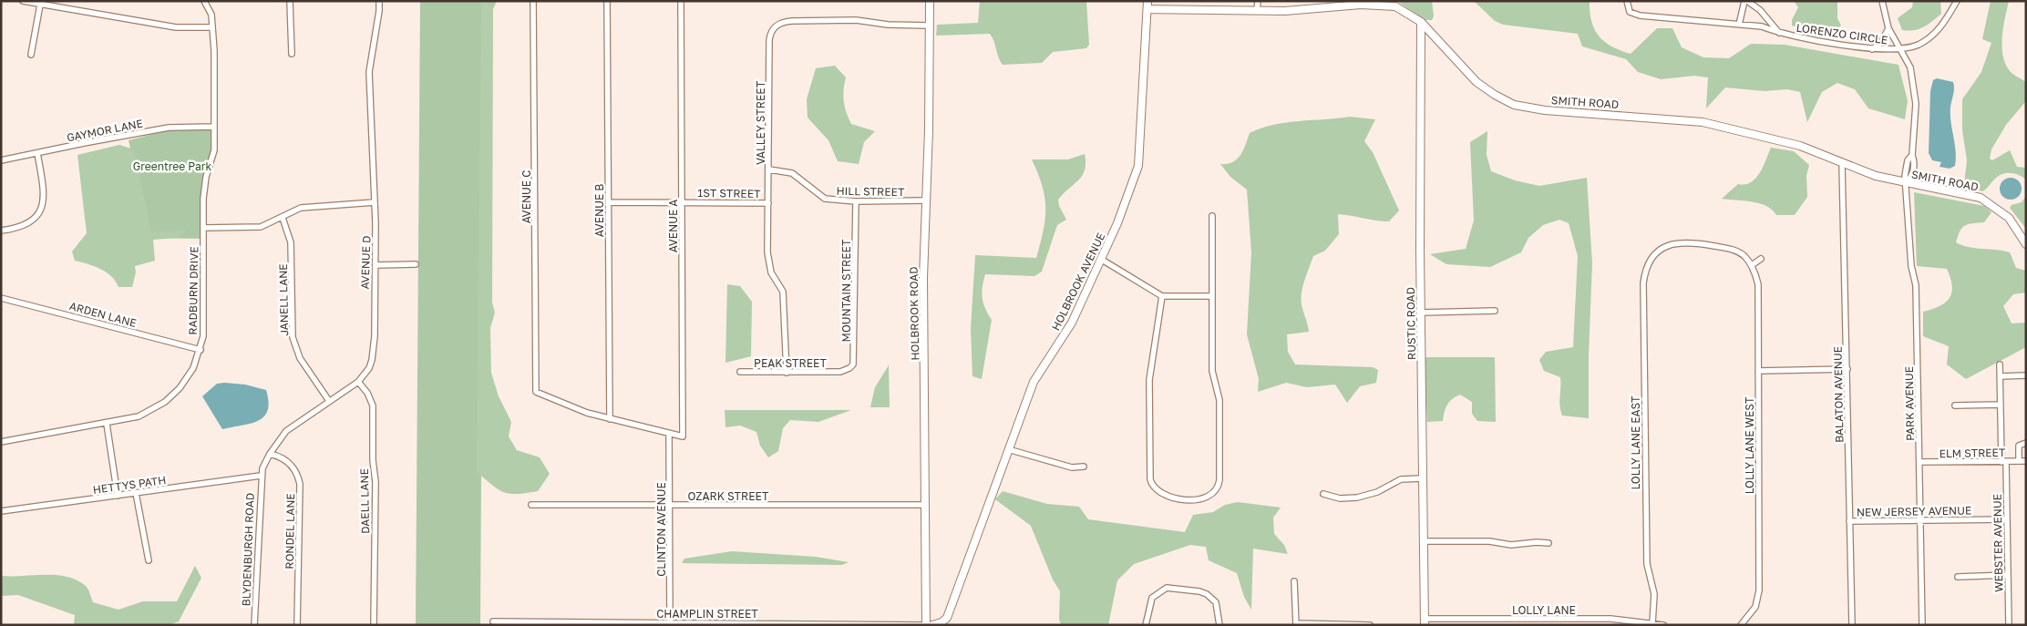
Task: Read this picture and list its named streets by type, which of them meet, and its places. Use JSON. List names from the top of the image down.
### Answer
{
  "streets": {
    "street": [
      "LORENZO CIRCLE",
      "SMITH ROAD",
      "VALLEY STREET",
      "GAYMOR LANE",
      "HILL STREET",
      "1ST STREET",
      "AVENUE C",
      "AVENUE B",
      "AVENUE A",
      "AVENUE D",
      "HOLBROOK AVENUE",
      "RADBURN DRIVE",
      "MOUNTAIN STREET",
      "JANELL LANE",
      "HOLBROOK ROAD",
      "ARDEN LANE",
      "RUSTIC ROAD",
      "PEAK STREET",
      "BALATON AVENUE",
      "PARK AVENUE",
      "LOLLY LANE EAST",
      "LOLLY LANE WEST",
      "ELM STREET",
      "HETTYS PATH",
      "OZARK STREET",
      "DAELL LANE",
      "NEW JERSEY AVENUE",
      "CLINTON AVENUE",
      "RONDEL LANE",
      "WEBSTER AVENUE",
      "BLYDENBURGH ROAD",
      "LOLLY LANE",
      "CHAMPLIN STREET"
    ]
  },
  "crossings": [
    ["LORENZO CIRCLE", "PARK AVENUE"],
    ["SMITH ROAD", "HOLBROOK AVENUE"],
    ["SMITH ROAD", "RUSTIC ROAD"],
    ["SMITH ROAD", "BALATON AVENUE"],
    ["SMITH ROAD", "PARK AVENUE"],
    ["VALLEY STREET", "HILL STREET"],
    ["VALLEY STREET", "1ST STREET"],
    ["VALLEY STREET", "HOLBROOK ROAD"],
    ["VALLEY STREET", "PEAK STREET"],
    ["GAYMOR LANE", "RADBURN DRIVE"],
    ["HILL STREET", "MOUNTAIN STREET"],
    ["HILL STREET", "HOLBROOK ROAD"],
    ["1ST STREET", "AVENUE B"],
    ["1ST STREET", "AVENUE A"],
    ["AVENUE C", "AVENUE B"],
    ["AVENUE A", "CLINTON AVENUE"],
    ["AVENUE D", "JANELL LANE"],
    ["AVENUE D", "HETTYS PATH"],
    ["AVENUE D", "DAELL LANE"],
    ["AVENUE D", "RONDEL LANE"],
    ["AVENUE D", "BLYDENBURGH ROAD"],
    ["RADBURN DRIVE", "ARDEN LANE"],
    ["MOUNTAIN STREET", "PEAK STREET"],
    ["HOLBROOK ROAD", "OZARK STREET"],
    ["RUSTIC ROAD", "LOLLY LANE"],
    ["BALATON AVENUE", "NEW JERSEY AVENUE"],
    ["PARK AVENUE", "ELM STREET"],
    ["PARK AVENUE", "NEW JERSEY AVENUE"],
    ["LOLLY LANE EAST", "LOLLY LANE WEST"],
    ["LOLLY LANE EAST", "LOLLY LANE"],
    ["ELM STREET", "WEBSTER AVENUE"],
    ["HETTYS PATH", "BLYDENBURGH ROAD"],
    ["OZARK STREET", "CLINTON AVENUE"],
    ["NEW JERSEY AVENUE", "WEBSTER AVENUE"],
    ["CLINTON AVENUE", "CHAMPLIN STREET"]
  ],
  "parks": ["Greentree Park"]
}
